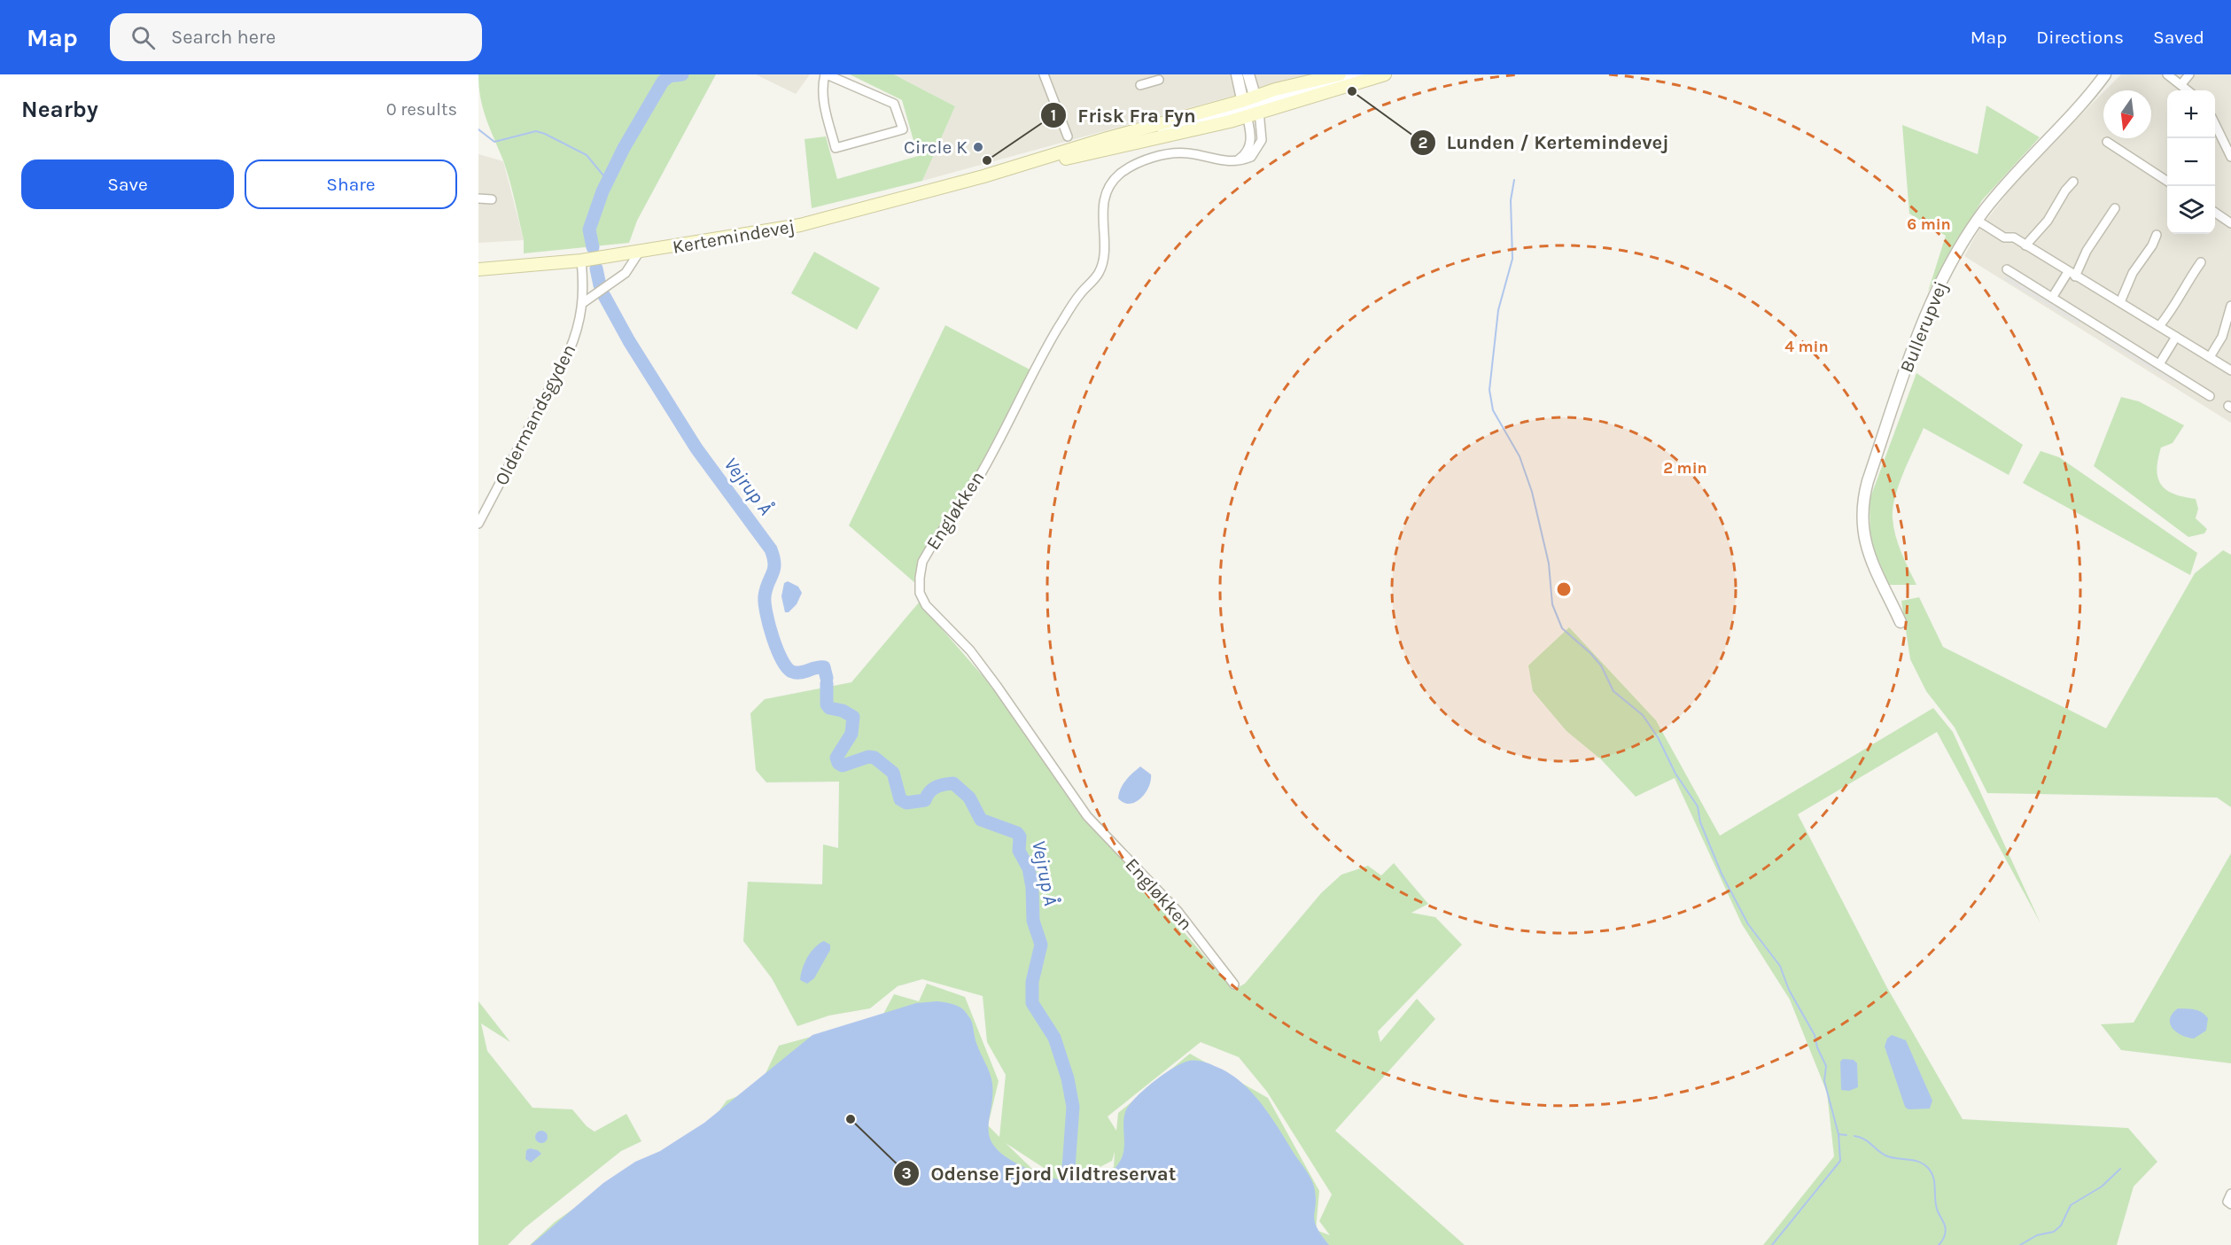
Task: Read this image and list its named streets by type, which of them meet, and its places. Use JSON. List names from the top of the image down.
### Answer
{
  "streets": {
    "main road": ["Kertemindevej"],
    "street": ["Bullerupvej", "Oldermandsgyden", "Engløkken"]
  },
  "crossings": [
    ["Kertemindevej", "Oldermandsgyden"]
  ],
  "water": ["Vejrup Å"],
  "places": [
    "Lunden / Kertemindevej",
    "Circle K",
    "Frisk Fra Fyn",
    "Odense Fjord Vildtreservat"
  ],
  "north": "bottom",
  "page": {
    "header": "Map",
    "search": "Search here",
    "nav": ["Map", "Directions", "Saved"],
    "heading": ["Nearby", "0 results"],
    "map_buttons": ["+", "−"],
    "buttons": ["Save", "Share"]
  },
  "rings": ["6 min", "4 min", "2 min"]
}
